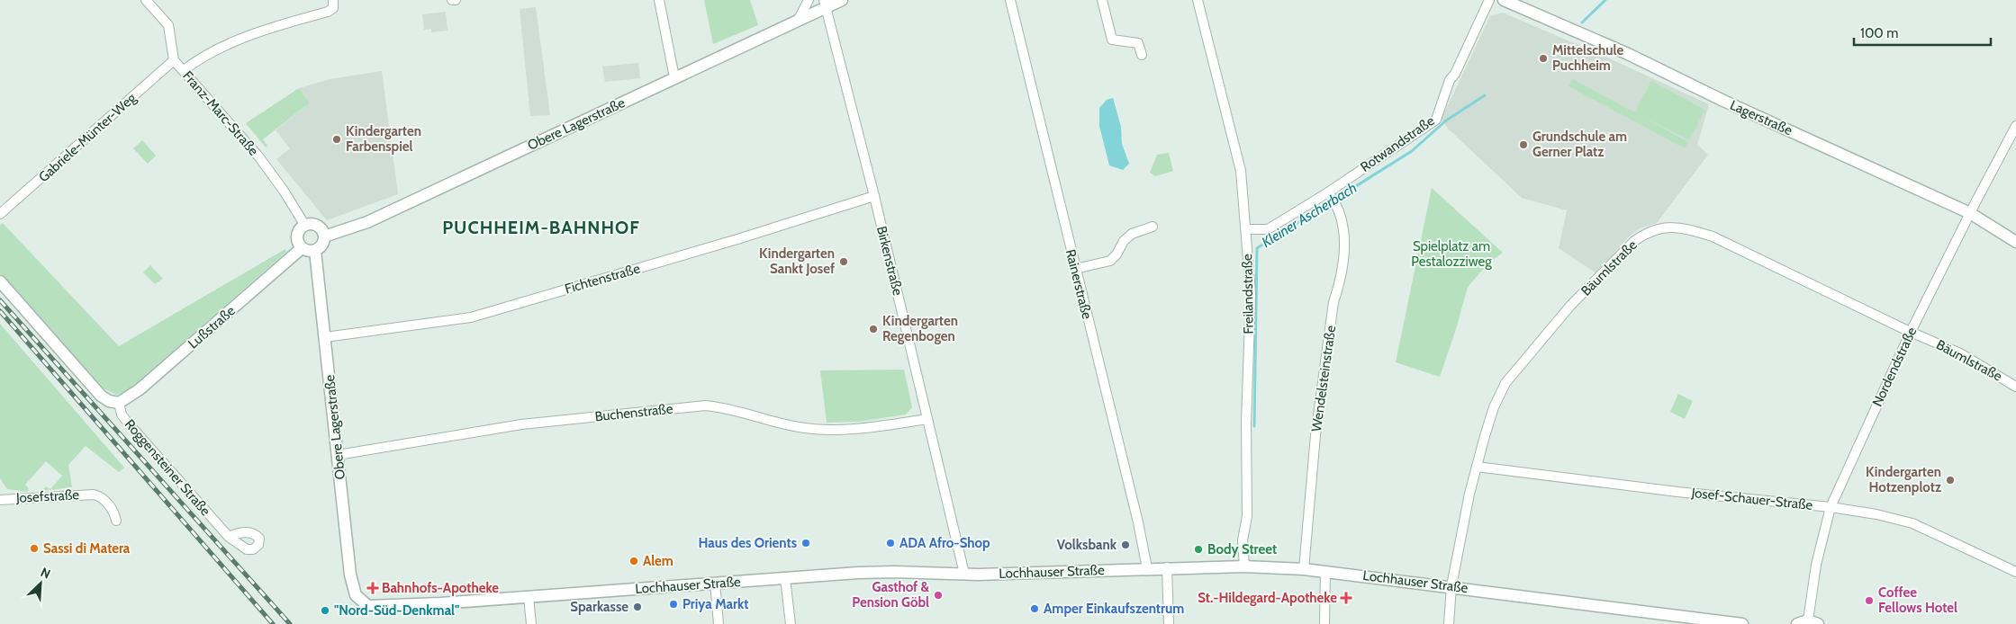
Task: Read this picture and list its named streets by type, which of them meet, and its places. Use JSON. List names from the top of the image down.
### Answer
{
  "streets": {
    "street": [
      "Franz-Marc-Straße",
      "Lagerstraße",
      "Obere Lagerstraße",
      "Gabriele-Münter-Weg",
      "Rotwandstraße",
      "Birkenstraße",
      "Bäumlstraße",
      "Fichtenstraße",
      "Rainerstraße",
      "Freilandstraße",
      "Lußstraße",
      "Nordendstraße",
      "Wendelsteinstraße",
      "Buchenstraße",
      "Roggensteiner Straße",
      "Josefstraße",
      "Josef-Schauer-Straße",
      "Lochhauser Straße"
    ]
  },
  "crossings": [
    ["Franz-Marc-Straße", "Obere Lagerstraße"],
    ["Franz-Marc-Straße", "Gabriele-Münter-Weg"],
    ["Franz-Marc-Straße", "Lußstraße"],
    ["Lagerstraße", "Nordendstraße"],
    ["Obere Lagerstraße", "Birkenstraße"],
    ["Obere Lagerstraße", "Fichtenstraße"],
    ["Obere Lagerstraße", "Lußstraße"],
    ["Obere Lagerstraße", "Buchenstraße"],
    ["Obere Lagerstraße", "Lochhauser Straße"],
    ["Rotwandstraße", "Freilandstraße"],
    ["Rotwandstraße", "Wendelsteinstraße"],
    ["Birkenstraße", "Fichtenstraße"],
    ["Birkenstraße", "Buchenstraße"],
    ["Birkenstraße", "Lochhauser Straße"],
    ["Bäumlstraße", "Nordendstraße"],
    ["Bäumlstraße", "Josef-Schauer-Straße"],
    ["Bäumlstraße", "Lochhauser Straße"],
    ["Rainerstraße", "Lochhauser Straße"],
    ["Freilandstraße", "Lochhauser Straße"],
    ["Lußstraße", "Roggensteiner Straße"],
    ["Nordendstraße", "Josef-Schauer-Straße"],
    ["Wendelsteinstraße", "Lochhauser Straße"]
  ],
  "districts": ["PUCHHEIM-BAHNHOF"],
  "water": ["Kleiner Ascherbach"],
  "parks": ["Spielplatz am Pestalozziweg"],
  "places": {
    "other": [
      "Mittelschule Puchheim",
      "Kindergarten Farbenspiel",
      "Grundschule am Gerner Platz",
      "Kindergarten Sankt Josef",
      "Kindergarten Regenbogen",
      "Kindergarten Hotzenplotz",
      "Haus des Orients",
      "ADA Afro-Shop",
      "Volksbank",
      "Sassi di Matera",
      "Body Street",
      "Alem",
      "Gasthof & Pension Göbl",
      "Coffee Fellows Hotel",
      "Priya Markt",
      "Sparkasse",
      "Amper Einkaufszentrum",
      "\"Nord-Süd-Denkmal\""
    ],
    "health": ["Bahnhofs-Apotheke", "St.-Hildegard-Apotheke"]
  },
  "scale_bar": "100 m",
  "north": "top right"
}
